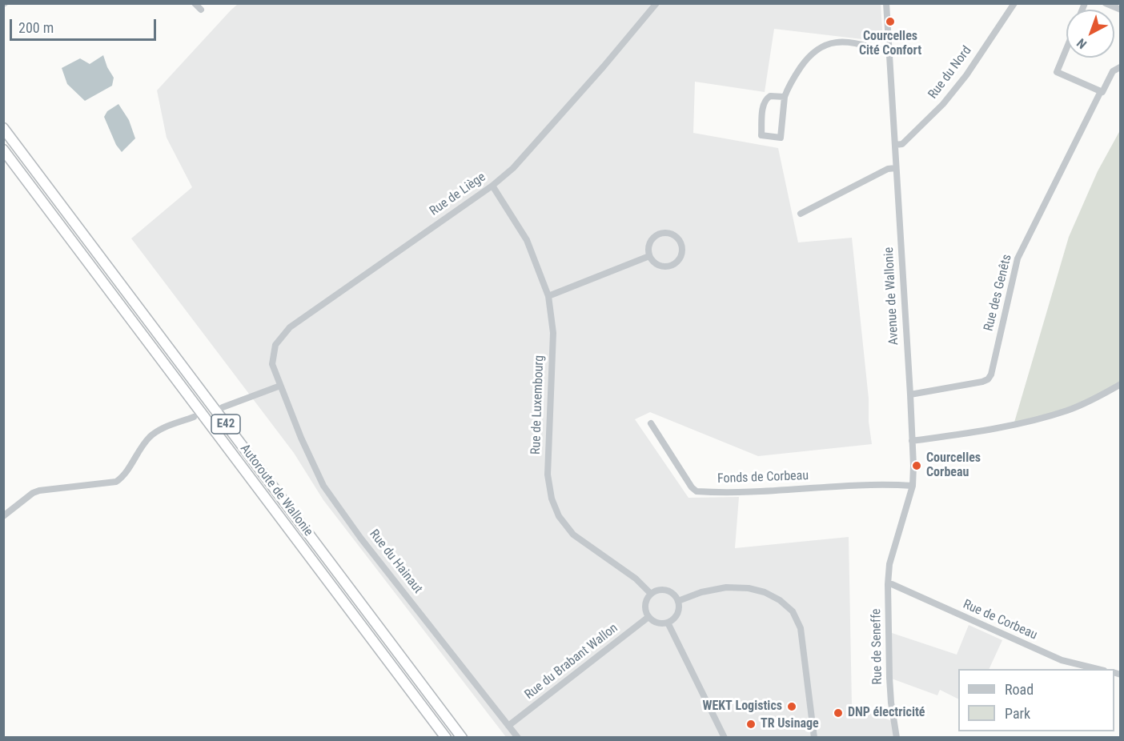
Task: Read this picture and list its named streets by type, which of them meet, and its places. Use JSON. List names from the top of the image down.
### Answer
{
  "streets": {
    "highway": ["E42", "Autoroute de Wallonie"],
    "street": [
      "Rue du Nord",
      "Rue de Liège",
      "Rue des Genêts",
      "Avenue de Wallonie",
      "Rue de Luxembourg",
      "Fonds de Corbeau",
      "Rue du Hainaut",
      "Rue de Corbeau",
      "Rue de Seneffe",
      "Rue du Brabant Wallon"
    ]
  },
  "crossings": [
    ["Rue du Nord", "Avenue de Wallonie"],
    ["Rue de Liège", "Rue de Luxembourg"],
    ["Rue de Liège", "Rue du Hainaut"],
    ["Rue des Genêts", "Avenue de Wallonie"],
    ["Avenue de Wallonie", "Fonds de Corbeau"],
    ["Avenue de Wallonie", "Rue de Corbeau"],
    ["Avenue de Wallonie", "Rue de Seneffe"],
    ["Rue de Luxembourg", "Rue du Brabant Wallon"],
    ["Rue du Hainaut", "Rue du Brabant Wallon"],
    ["Rue de Corbeau", "Rue de Seneffe"]
  ],
  "places": [
    "Courcelles Cité Confort",
    "Courcelles Corbeau",
    "WEKT Logistics",
    "DNP électricité",
    "TR Usinage"
  ],
  "legend": ["Road", "Park"],
  "scale_bar": "200 m",
  "north": "bottom left"
}
